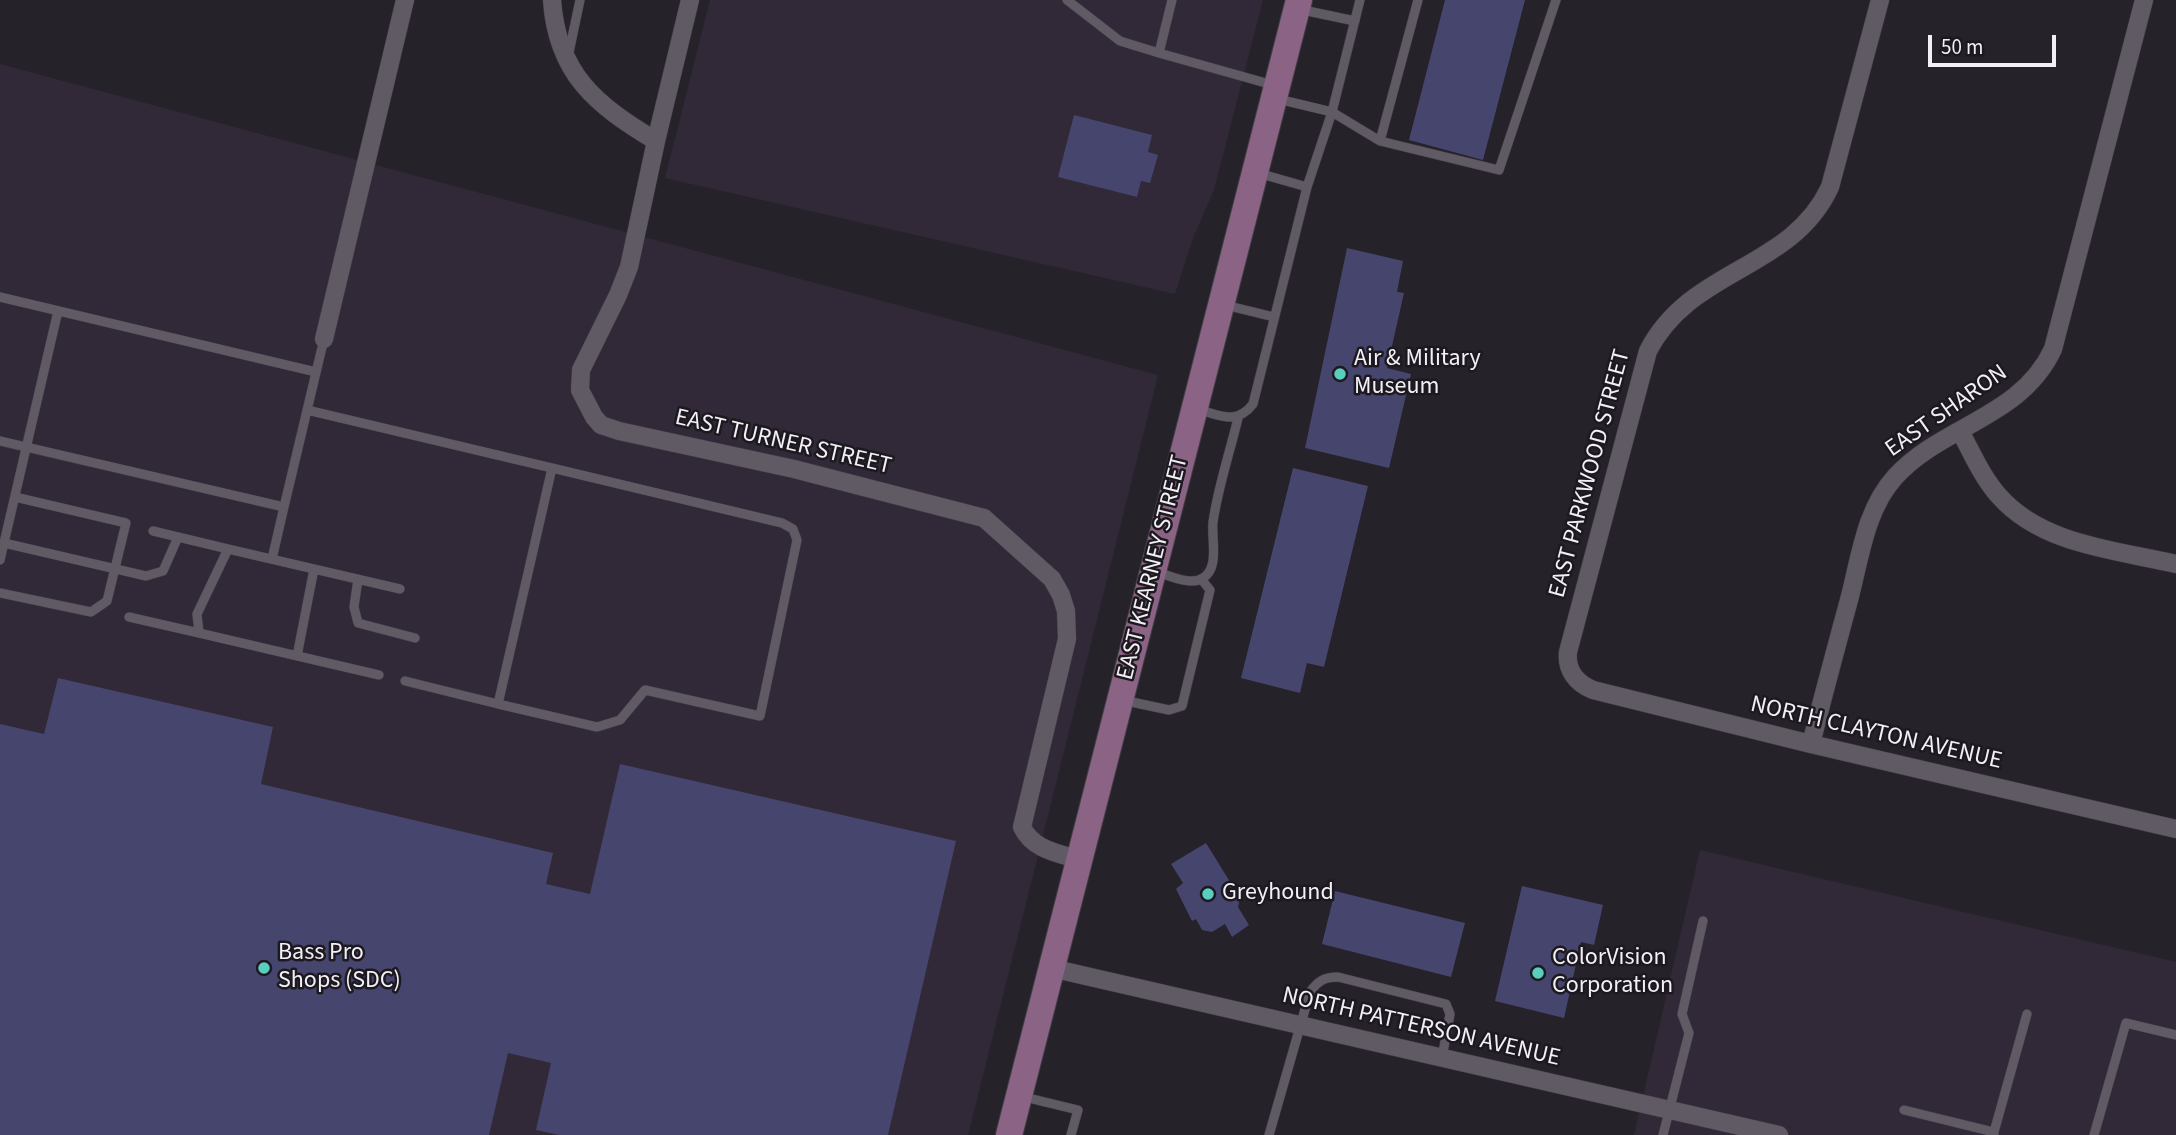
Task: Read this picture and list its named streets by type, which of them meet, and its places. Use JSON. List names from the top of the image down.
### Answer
{
  "streets": {
    "main road": ["EAST KEARNEY STREET"],
    "street": [
      "EAST SHARON",
      "EAST TURNER STREET",
      "EAST PARKWOOD STREET",
      "NORTH CLAYTON AVENUE",
      "NORTH PATTERSON AVENUE"
    ]
  },
  "crossings": [
    ["EAST SHARON", "NORTH CLAYTON AVENUE"],
    ["EAST TURNER STREET", "EAST KEARNEY STREET"],
    ["EAST PARKWOOD STREET", "NORTH CLAYTON AVENUE"],
    ["EAST KEARNEY STREET", "NORTH PATTERSON AVENUE"]
  ],
  "places": [
    "Air & Military Museum",
    "Greyhound",
    "Bass Pro Shops (SDC)",
    "ColorVision Corporation"
  ],
  "scale_bar": "50 m"
}
